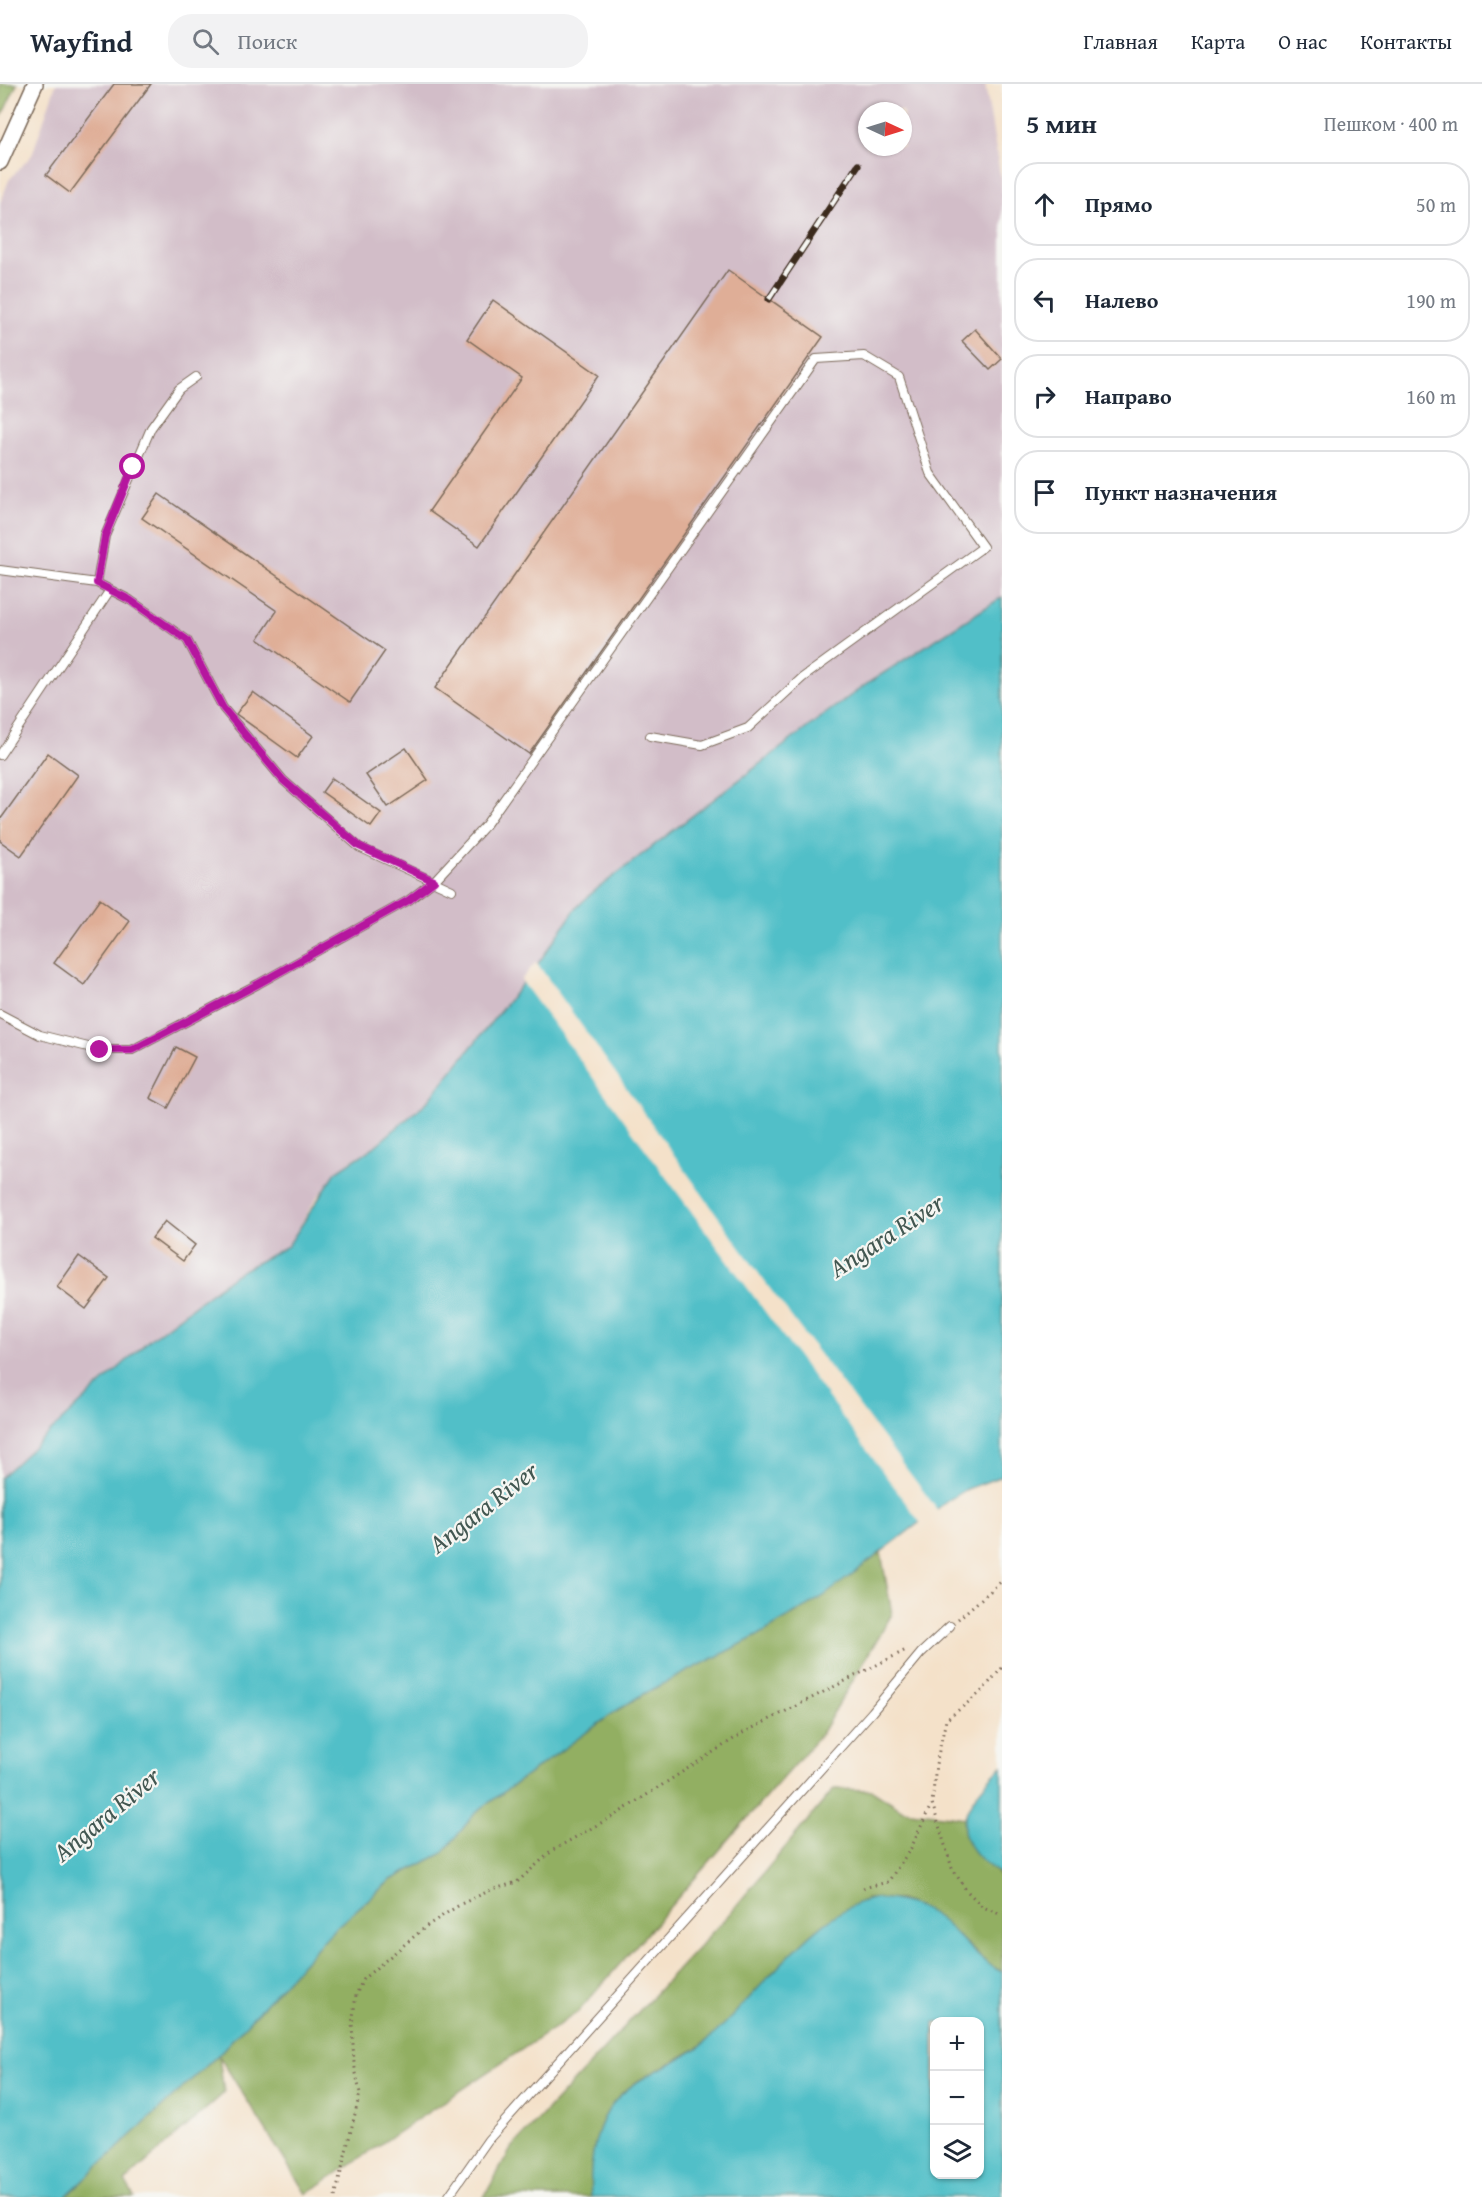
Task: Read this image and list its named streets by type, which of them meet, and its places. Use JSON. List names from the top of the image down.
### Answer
{
  "water": ["Angara River"],
  "north": "right",
  "page": {
    "header": "Wayfind",
    "search": "Поиск",
    "nav": [
      "Главная",
      "Карта",
      "О нас",
      "Контакты"
    ],
    "heading": ["5 мин", "Пешком · 400 m"],
    "list": [
      ["Прямо", "50 m"],
      ["Налево", "190 m"],
      ["Направо", "160 m"],
      "Пункт назначения"
    ],
    "map_buttons": ["+", "−"]
  }
}
